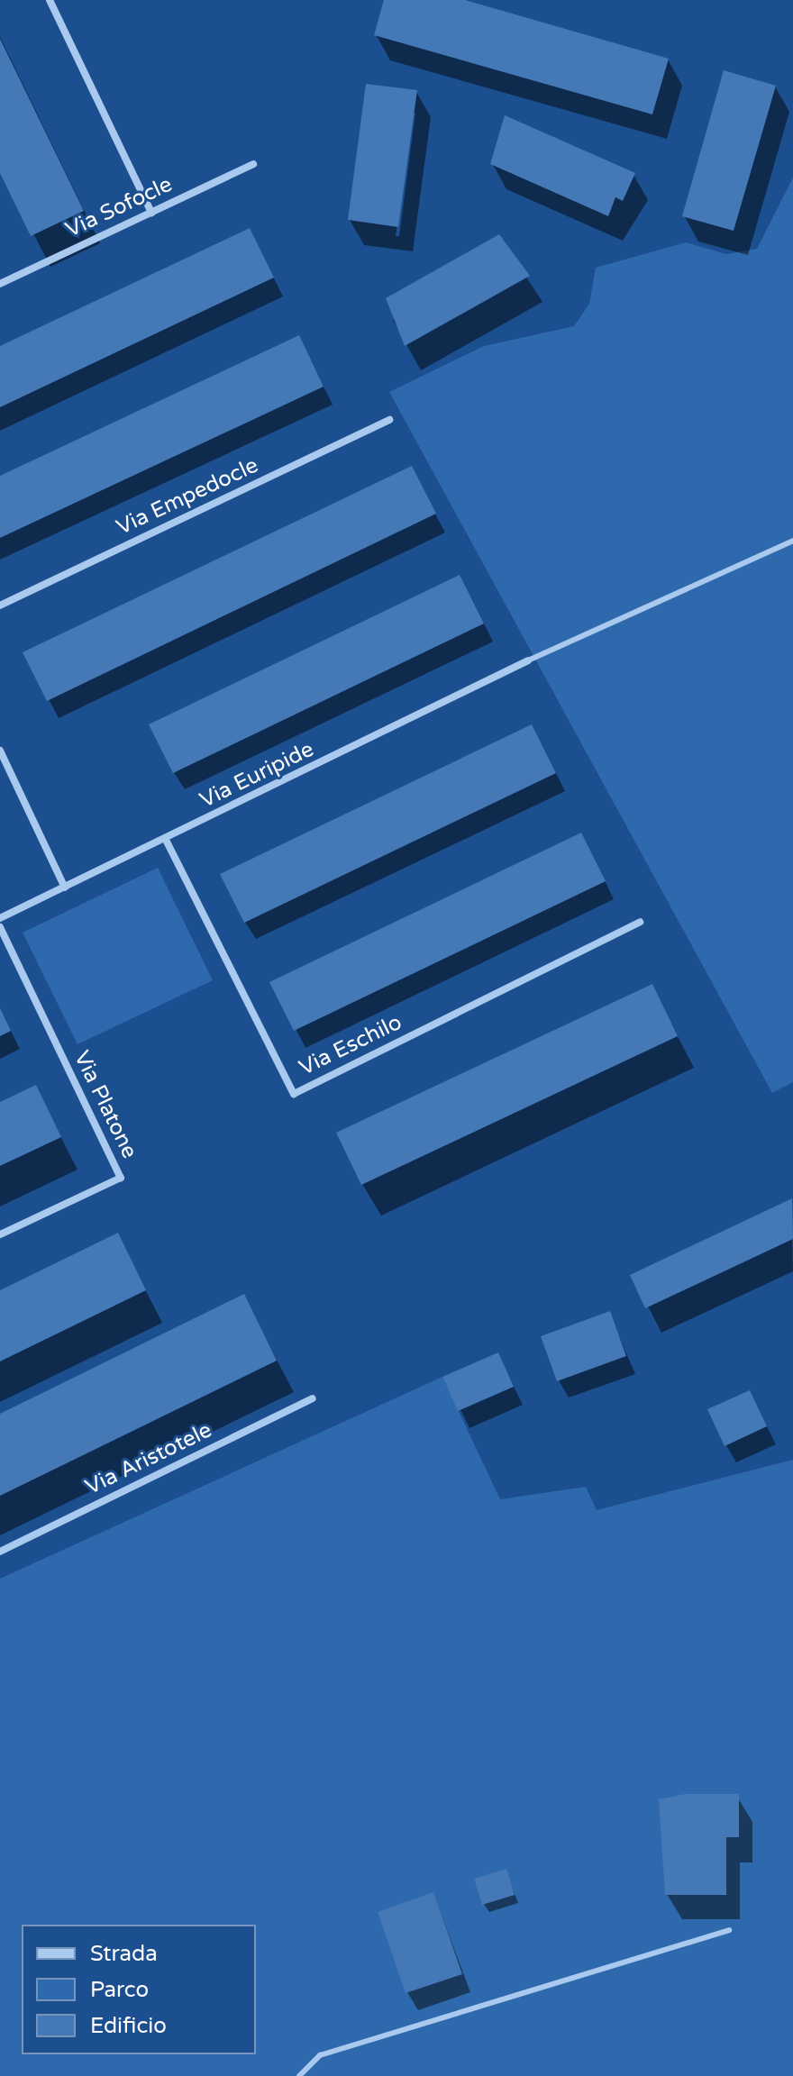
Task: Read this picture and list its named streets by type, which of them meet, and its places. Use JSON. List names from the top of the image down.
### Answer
{
  "streets": {
    "street": [
      "Via Sofocle",
      "Via Empedocle",
      "Via Euripide",
      "Via Eschilo",
      "Via Platone",
      "Via Aristotele"
    ]
  },
  "crossings": [
    ["Via Euripide", "Via Eschilo"]
  ],
  "legend": ["Strada", "Parco", "Edificio"]
}
